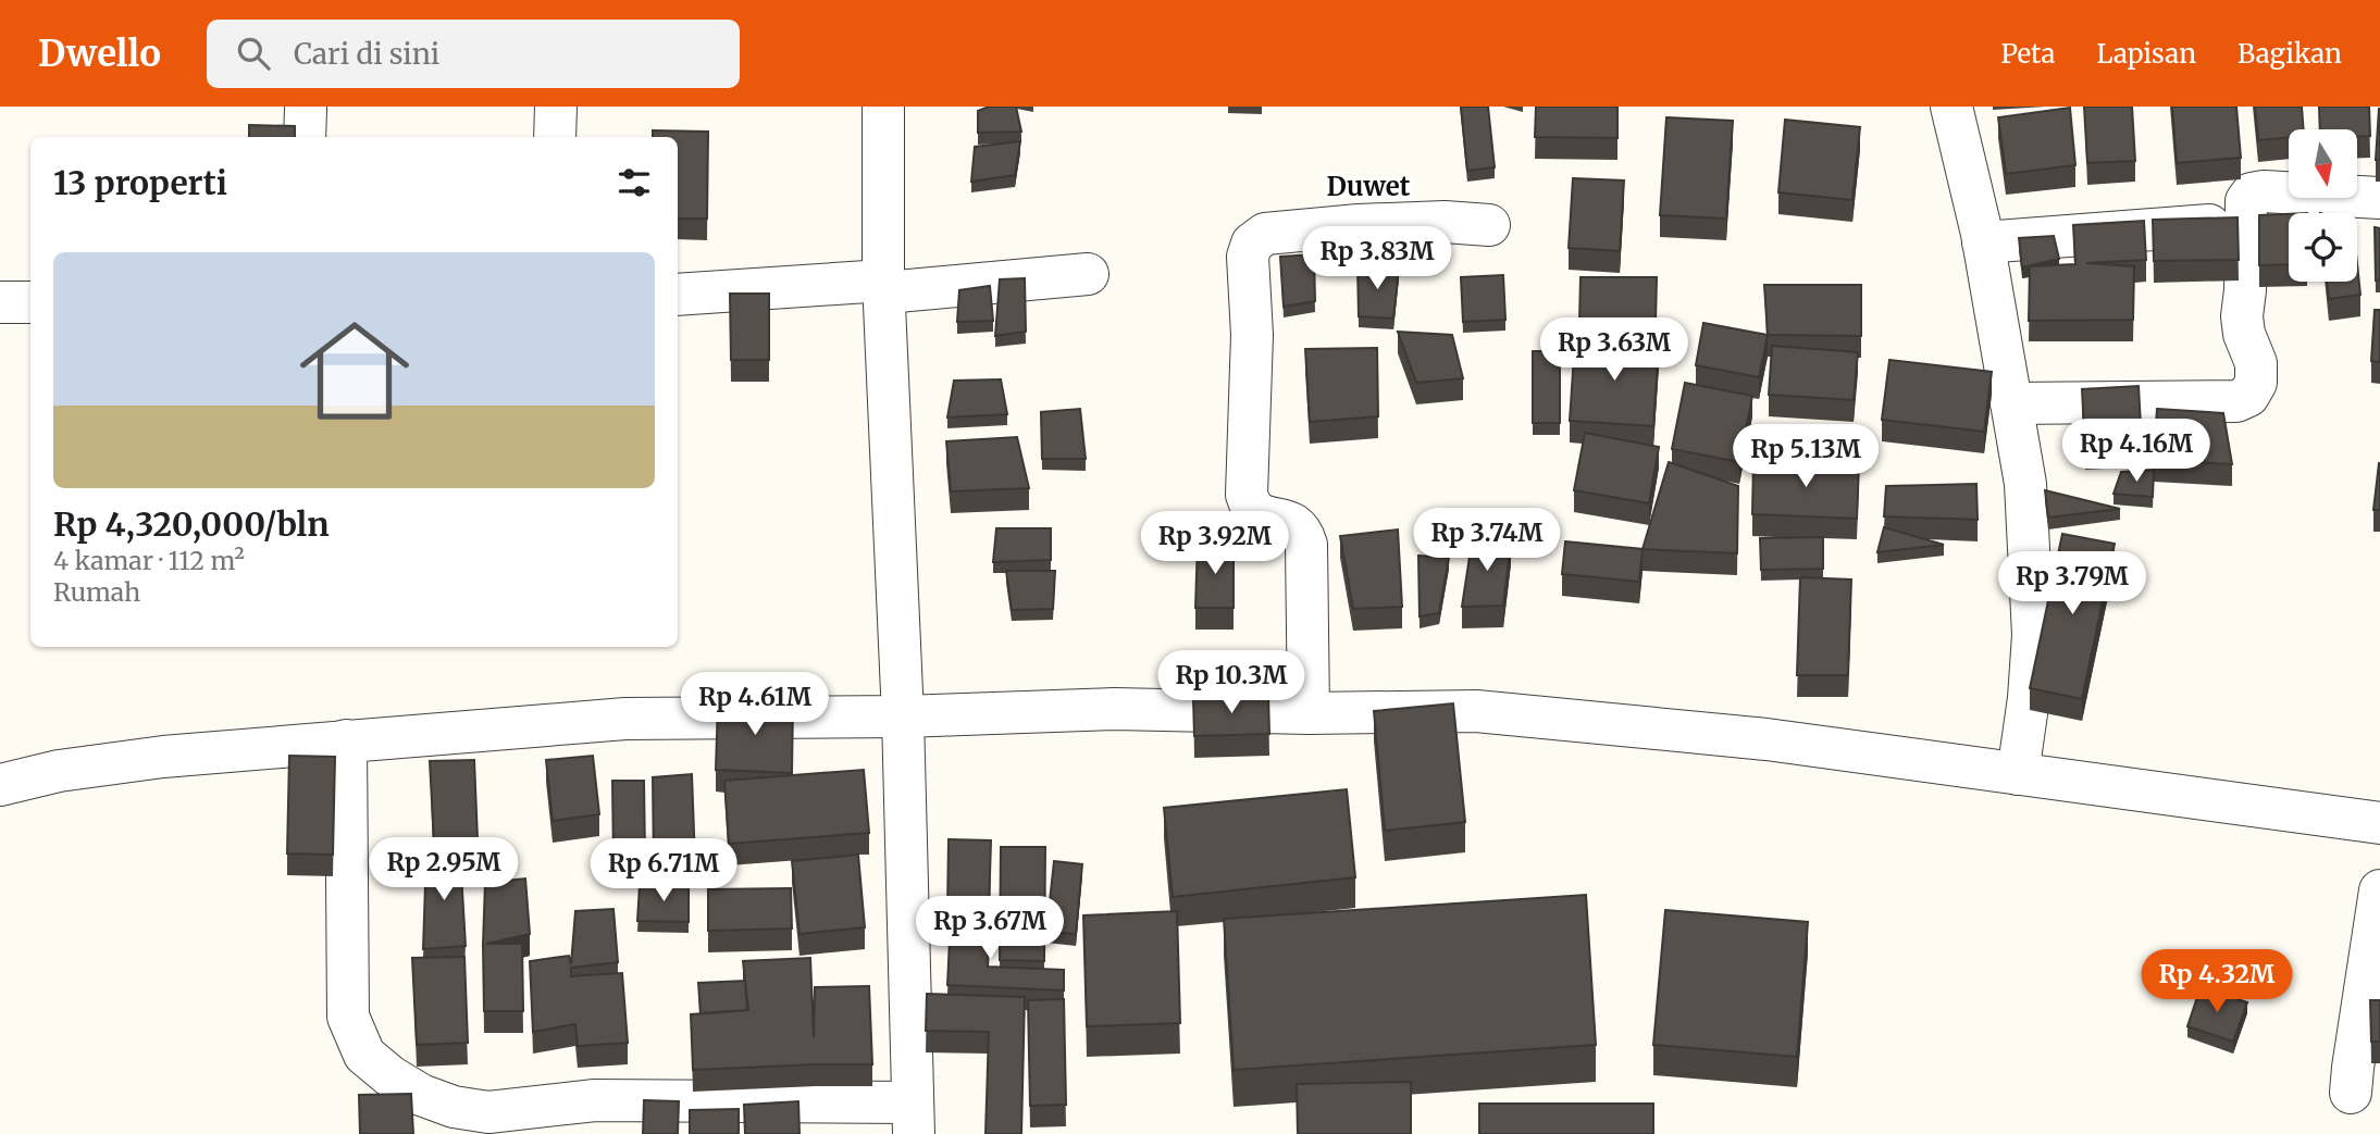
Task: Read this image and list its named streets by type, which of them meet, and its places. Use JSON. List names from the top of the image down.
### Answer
{
  "districts": ["Duwet"],
  "north": "bottom",
  "page": {
    "header": "Dwello",
    "search": "Cari di sini",
    "nav": ["Peta", "Lapisan", "Bagikan"],
    "heading": "13 properti",
    "price": [
      "Rp 3.83M",
      "Rp 3.63M",
      "Rp 4.16M",
      "Rp 5.13M",
      "Rp 3.74M",
      "Rp 3.92M",
      "Rp 3.79M",
      "Rp 10.3M",
      "Rp 4.61M",
      "Rp 2.95M",
      "Rp 6.71M",
      "Rp 3.67M",
      "Rp 4.32M"
    ],
    "list": [
      {
        "name": "Rp 4,320,000/bln",
        "note": "4 kamar · 112 m² · Rumah"
      }
    ]
  }
}
